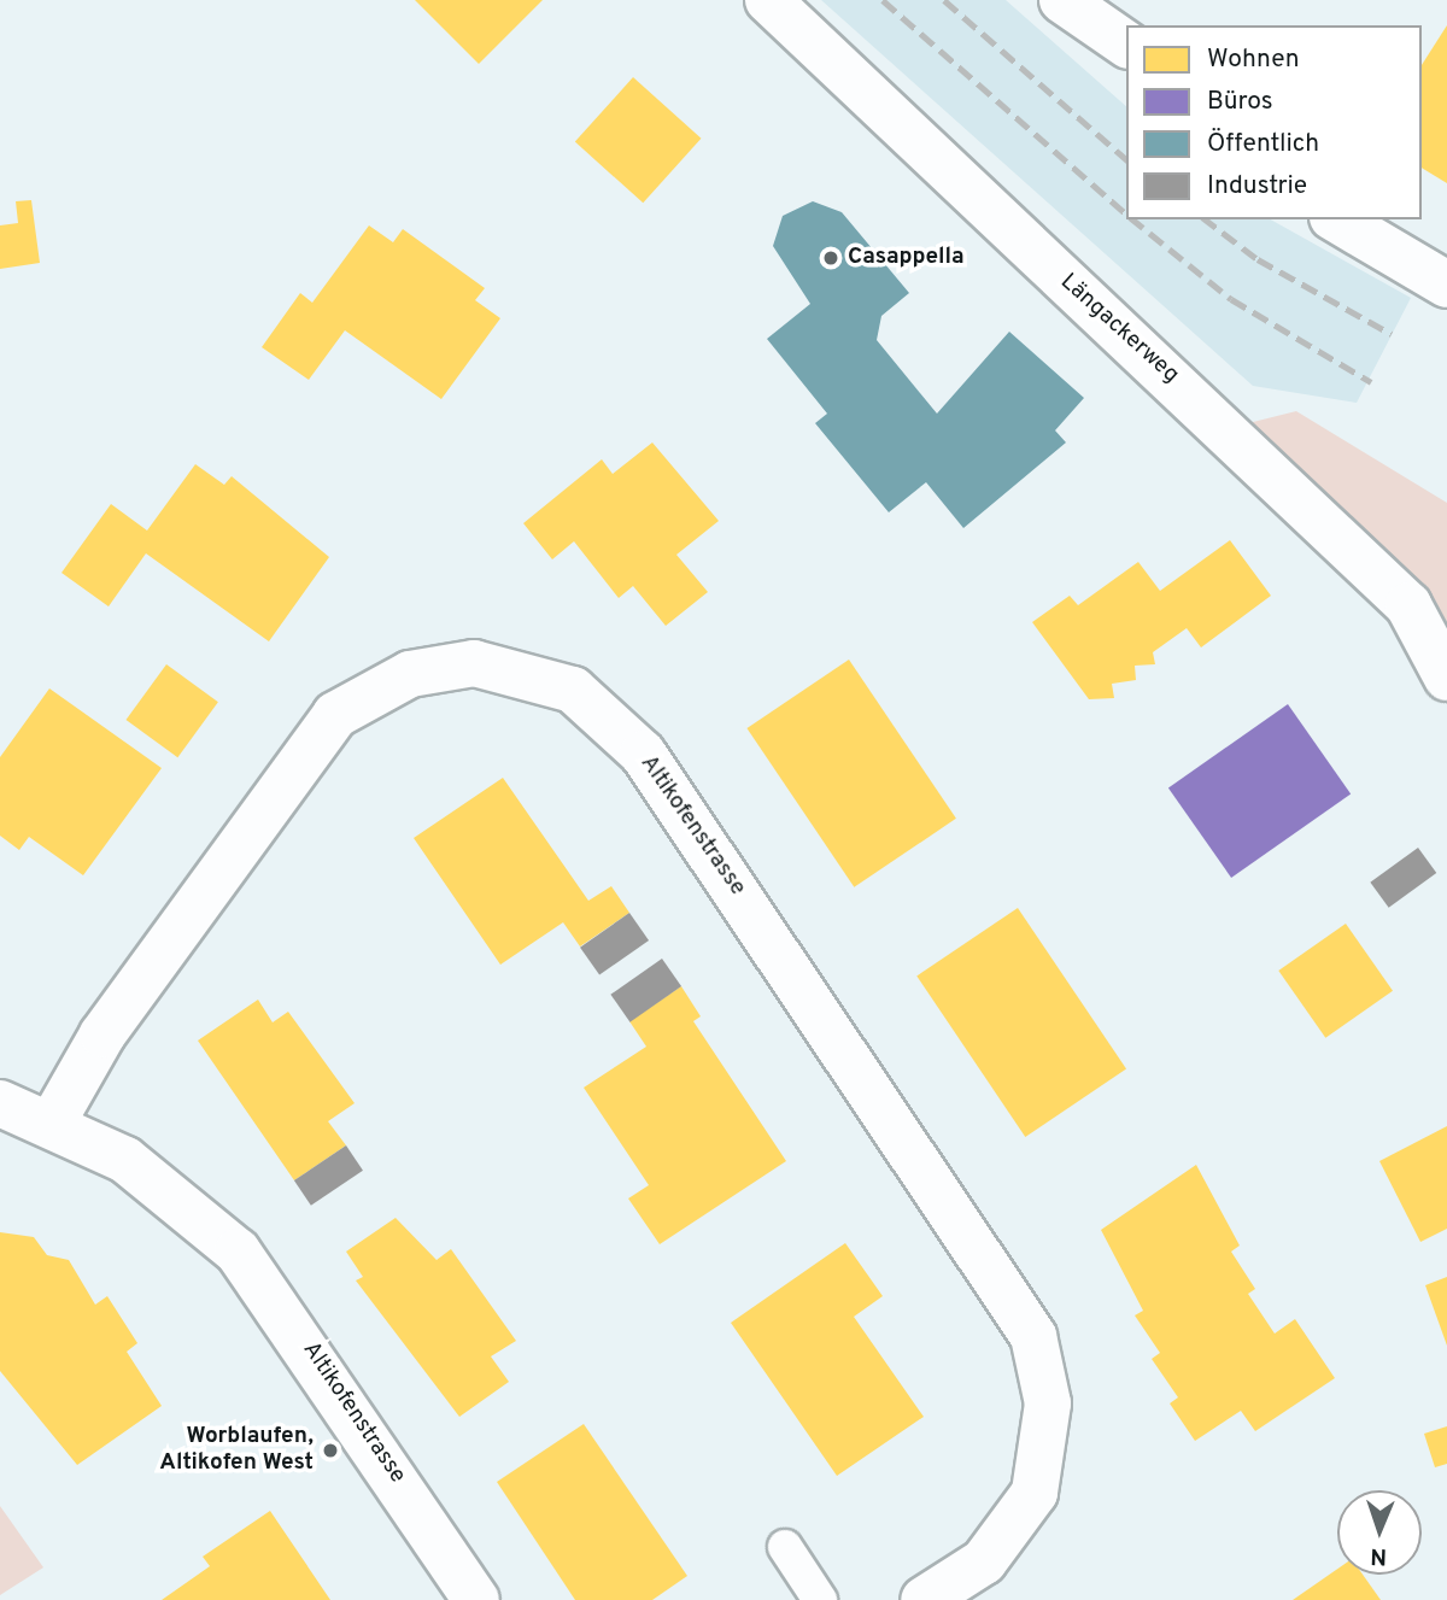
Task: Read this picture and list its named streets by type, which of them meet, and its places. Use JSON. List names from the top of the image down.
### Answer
{
  "streets": {
    "street": ["Längackerweg", "Altikofenstrasse"]
  },
  "places": ["Casappella", "Worblaufen, Altikofen West"],
  "legend": [
    "Wohnen",
    "Büros",
    "Öffentlich",
    "Industrie"
  ],
  "north": "bottom"
}
